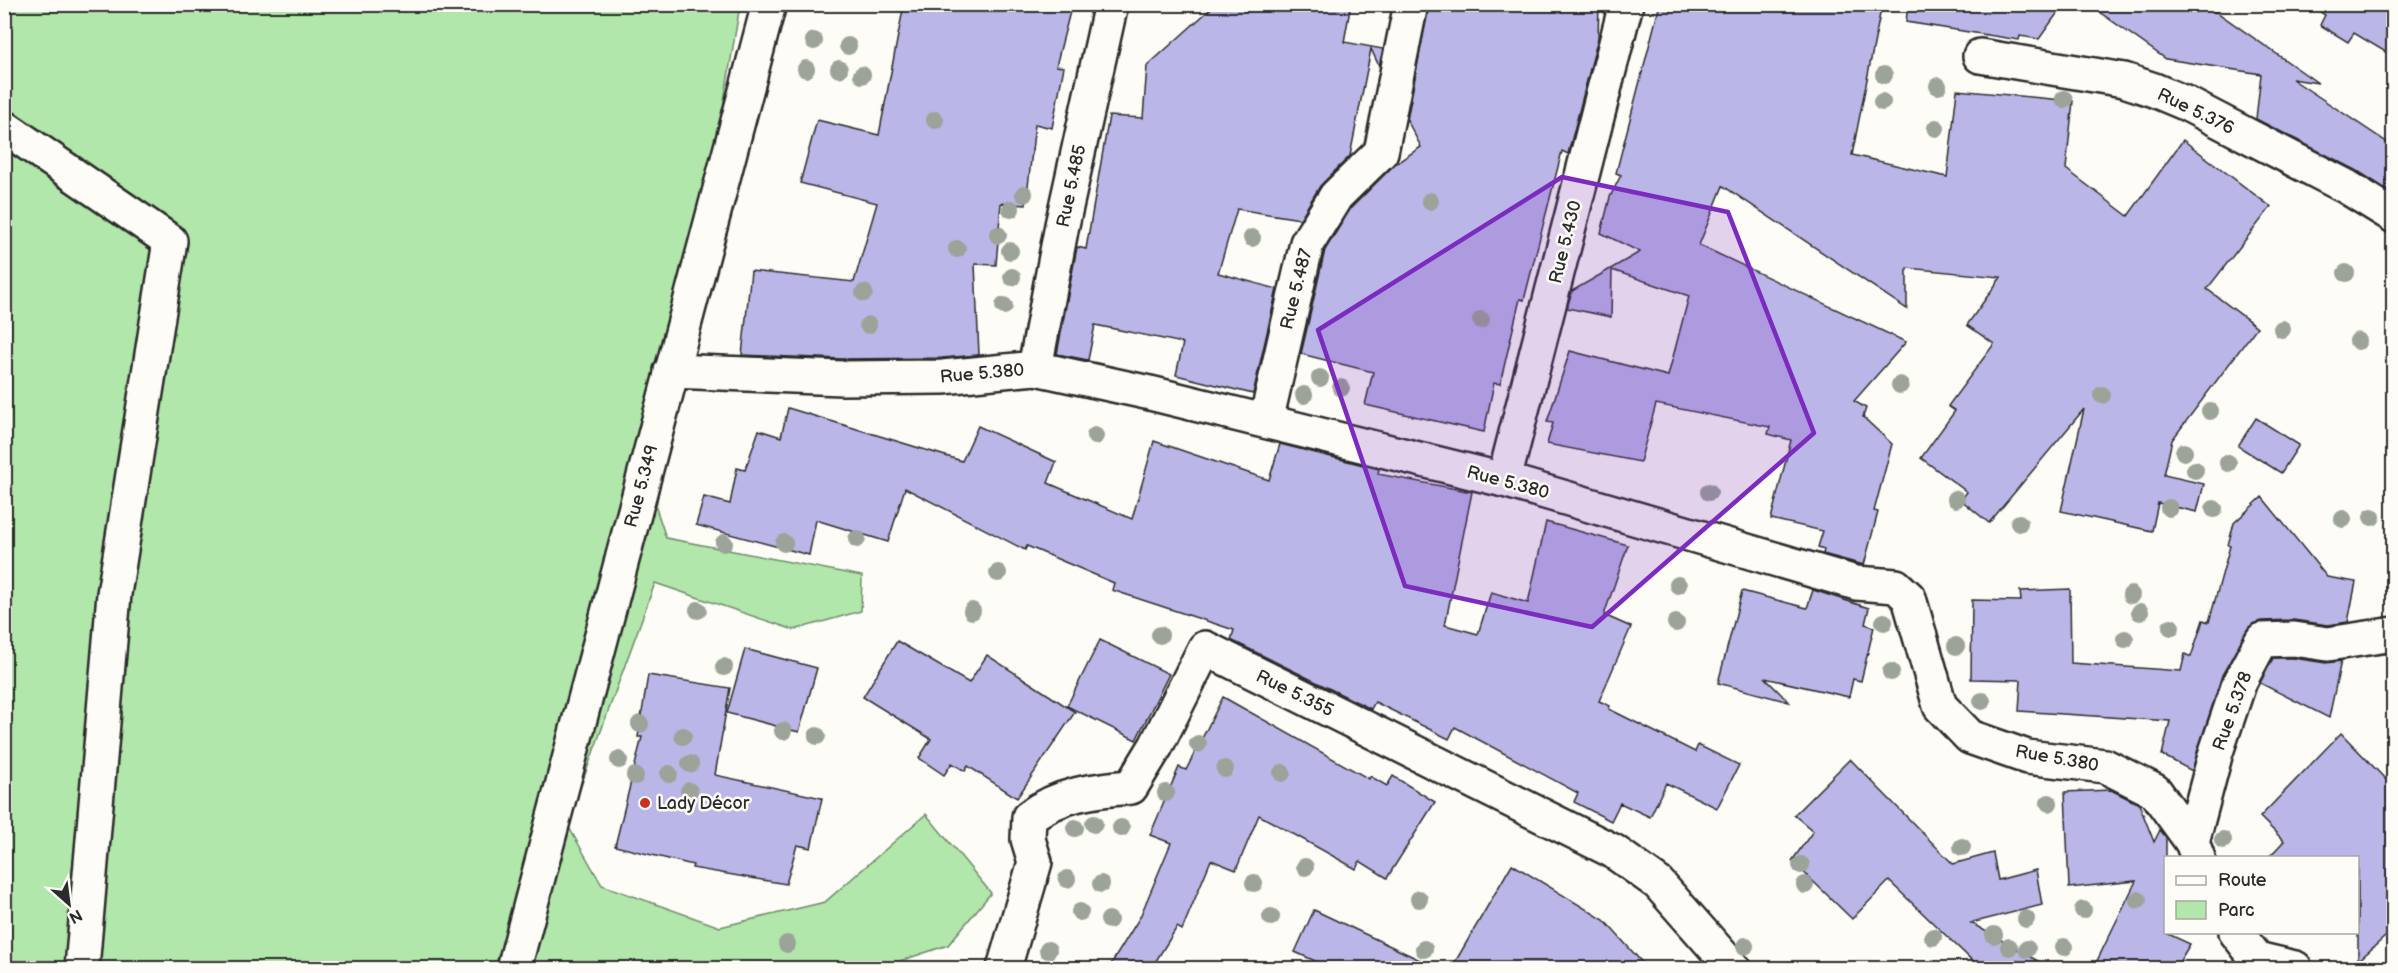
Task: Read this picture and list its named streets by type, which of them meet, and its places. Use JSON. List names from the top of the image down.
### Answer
{
  "streets": {
    "street": [
      "Rue 5.376",
      "Rue 5.485",
      "Rue 5.430",
      "Rue 5.487",
      "Rue 5.380",
      "Rue 5.349",
      "Rue 5.355",
      "Rue 5.378"
    ]
  },
  "crossings": [
    ["Rue 5.485", "Rue 5.380"],
    ["Rue 5.430", "Rue 5.380"],
    ["Rue 5.487", "Rue 5.380"],
    ["Rue 5.380", "Rue 5.349"],
    ["Rue 5.380", "Rue 5.378"]
  ],
  "places": ["Lady Décor"],
  "legend": ["Route", "Parc"],
  "north": "bottom right"
}
